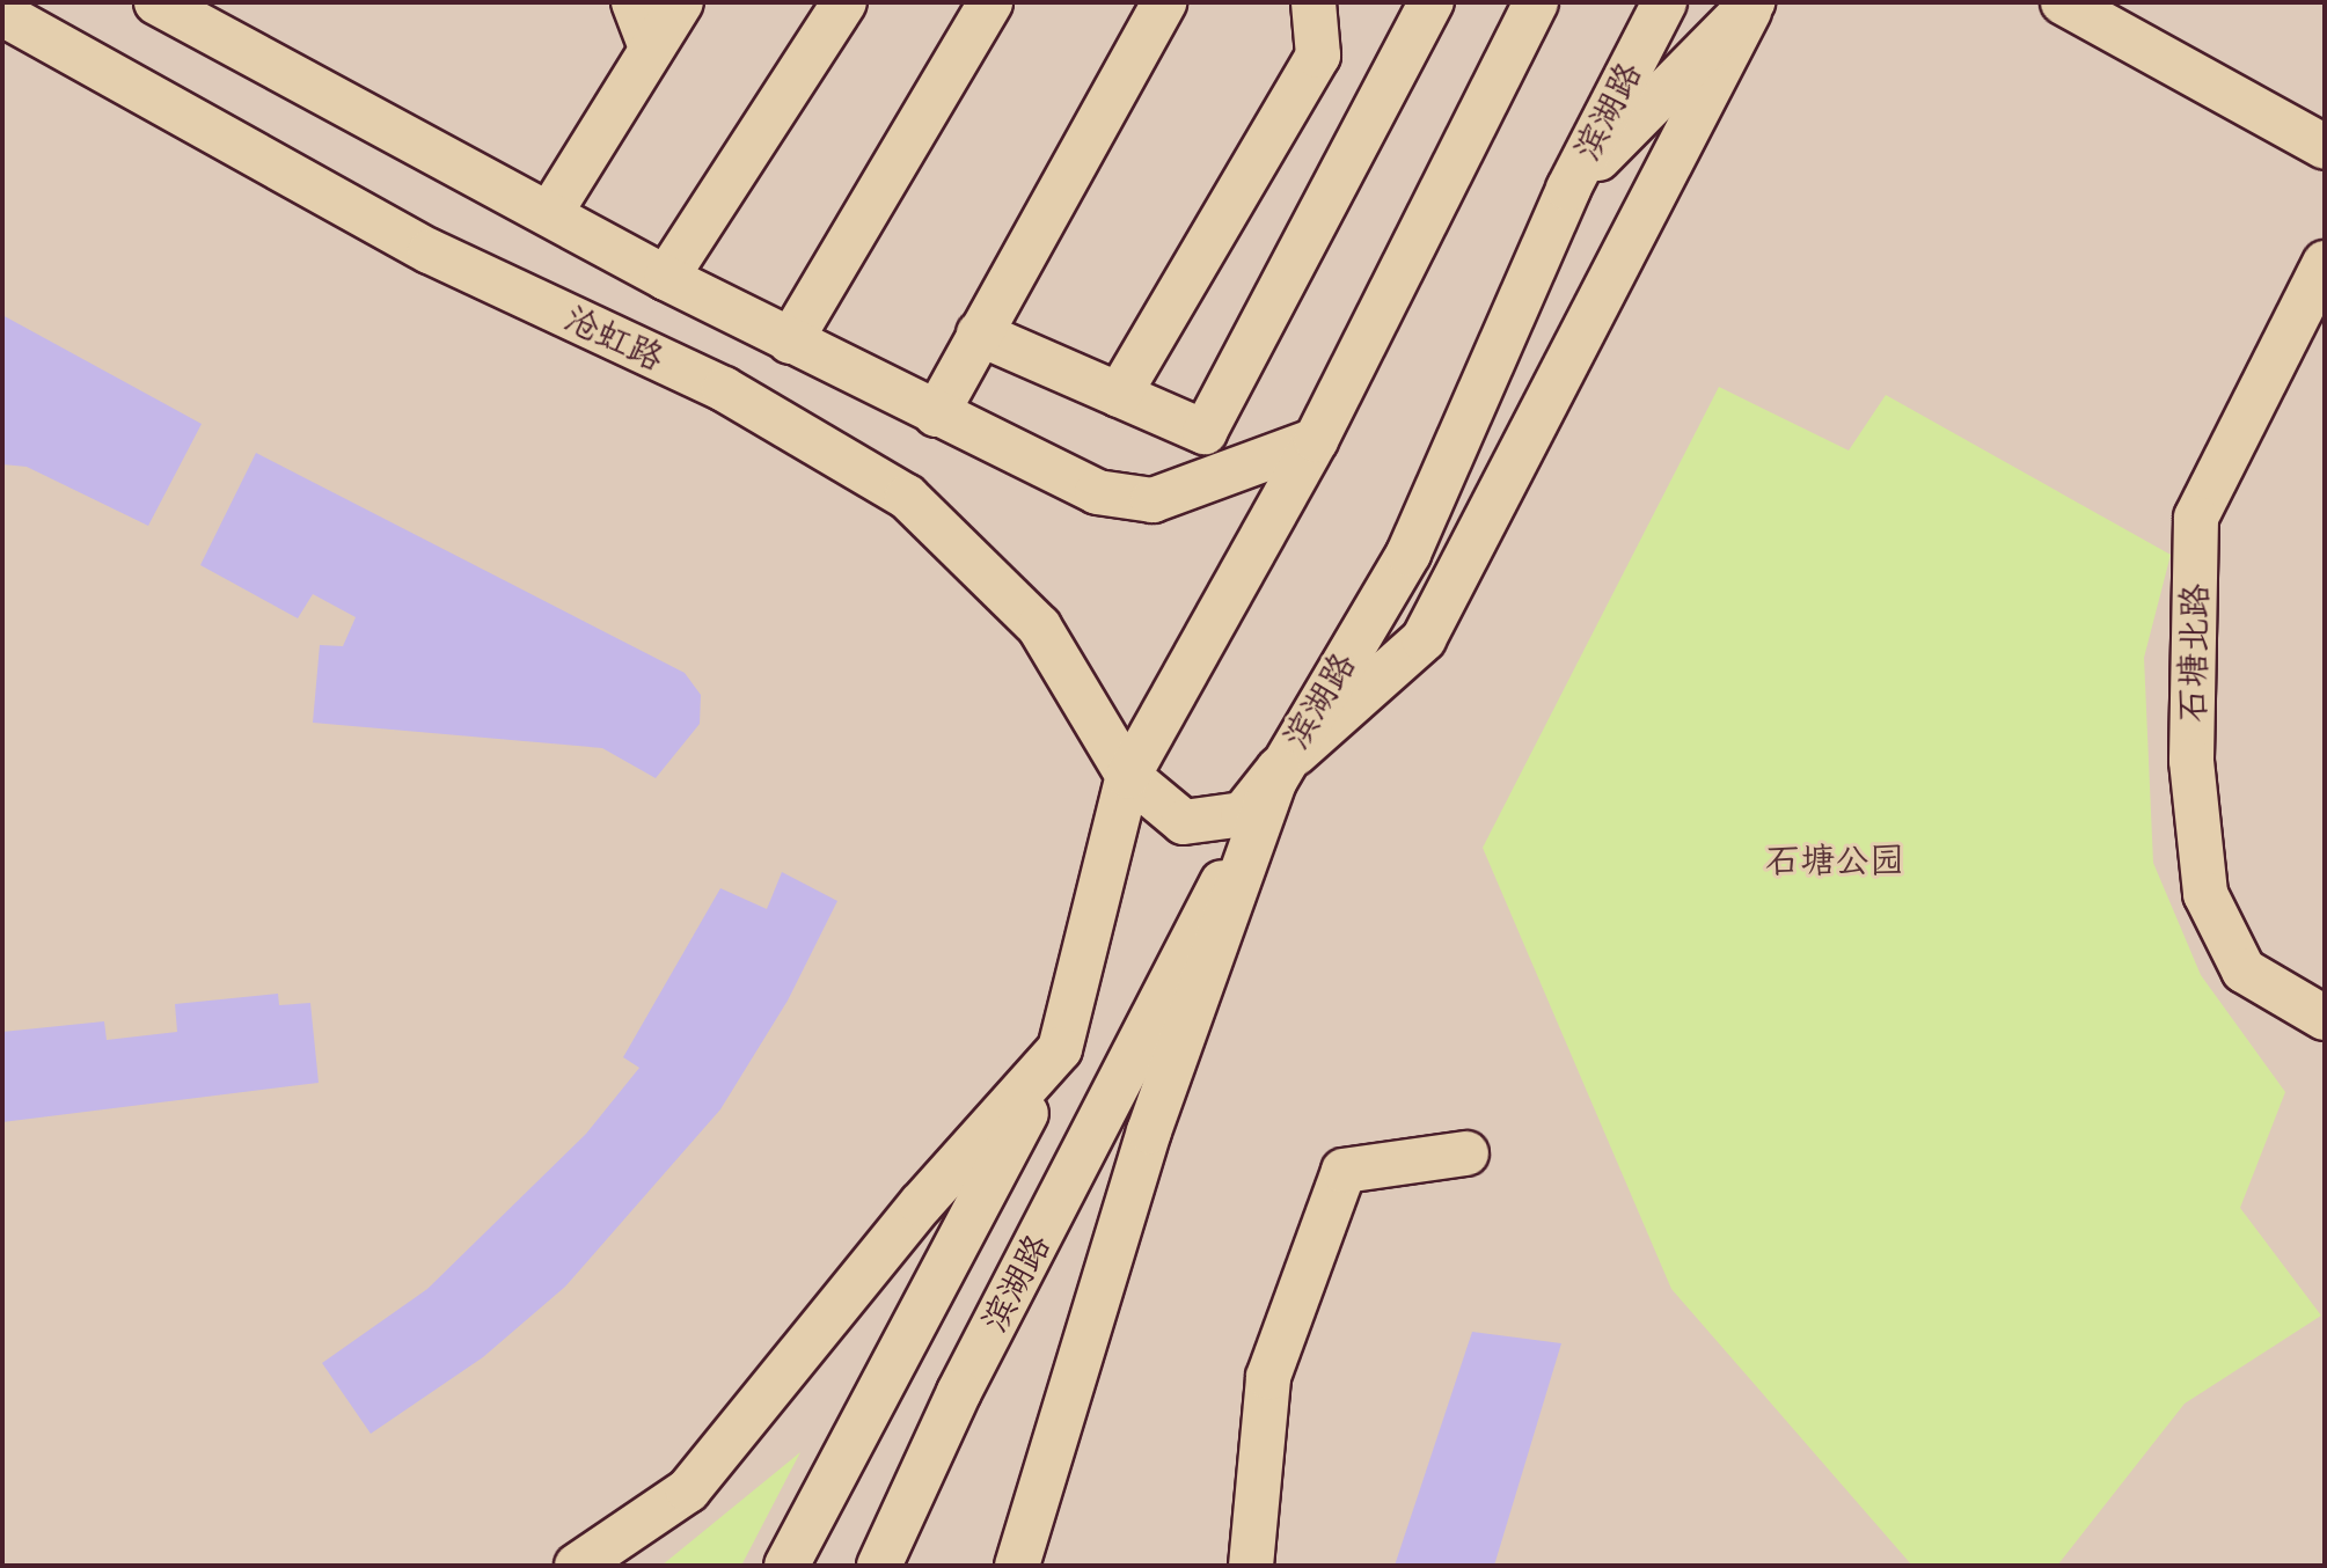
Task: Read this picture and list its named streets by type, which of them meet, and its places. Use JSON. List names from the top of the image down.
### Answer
{
  "streets": {
    "main road": ["滨湖路", "沧虹路", "石塘北路"]
  },
  "crossings": [
    ["滨湖路", "沧虹路"]
  ],
  "parks": ["石塘公园"]
}
